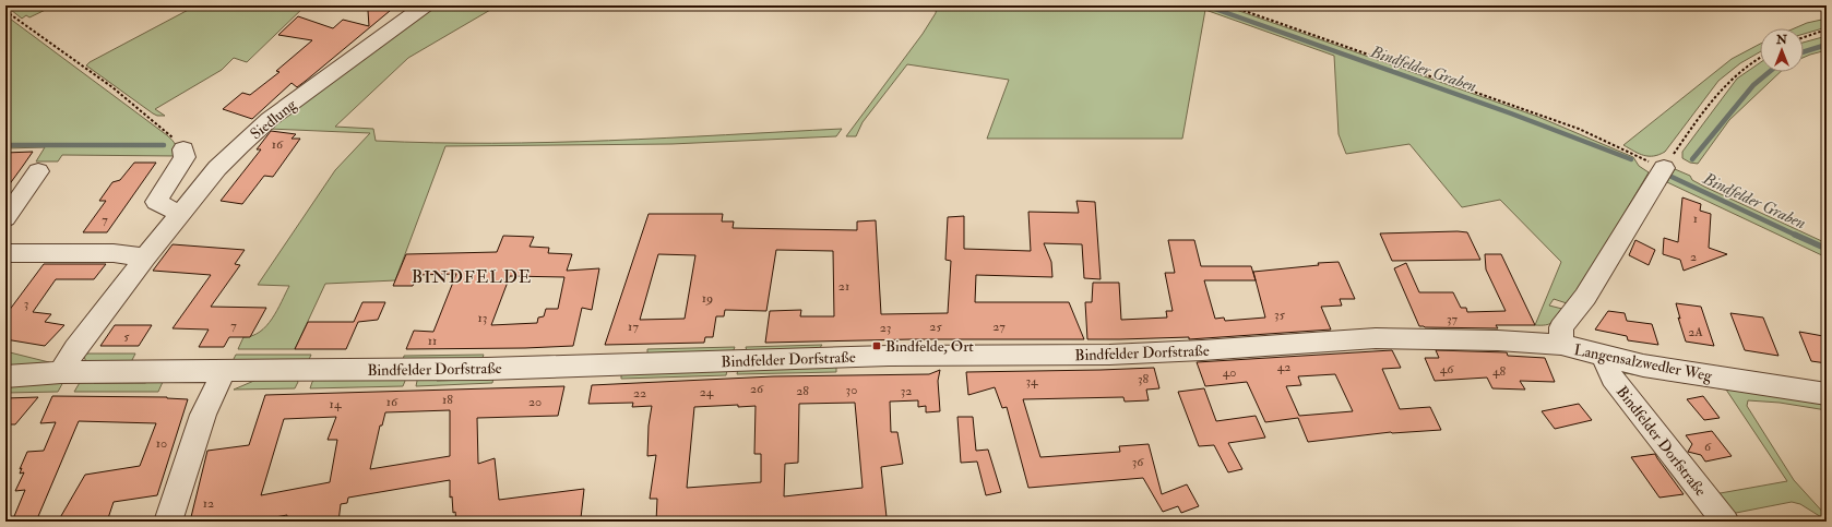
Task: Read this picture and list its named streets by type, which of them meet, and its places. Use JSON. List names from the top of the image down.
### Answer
{
  "streets": {
    "street": ["Siedlung", "Bindfelder Dorfstraße", "Langensalzwedler Weg"]
  },
  "crossings": [
    ["Siedlung", "Bindfelder Dorfstraße"],
    ["Bindfelder Dorfstraße", "Langensalzwedler Weg"]
  ],
  "districts": ["BINDFELDE"],
  "water": ["Bindfelder Graben"],
  "places": {
    "transit": ["Bindfelde, Ort"]
  },
  "house_numbers": [
    "16",
    "1",
    "7",
    "2",
    "21",
    "19",
    "3",
    "35",
    "13",
    "37",
    "7",
    "17",
    "25",
    "27",
    "23",
    "2A",
    "5",
    "11",
    "42",
    "46",
    "48",
    "40",
    "38",
    "34",
    "26",
    "30",
    "28",
    "32",
    "24",
    "22",
    "18",
    "16",
    "20",
    "14",
    "10",
    "6",
    "36",
    "12"
  ],
  "north": "top"
}
